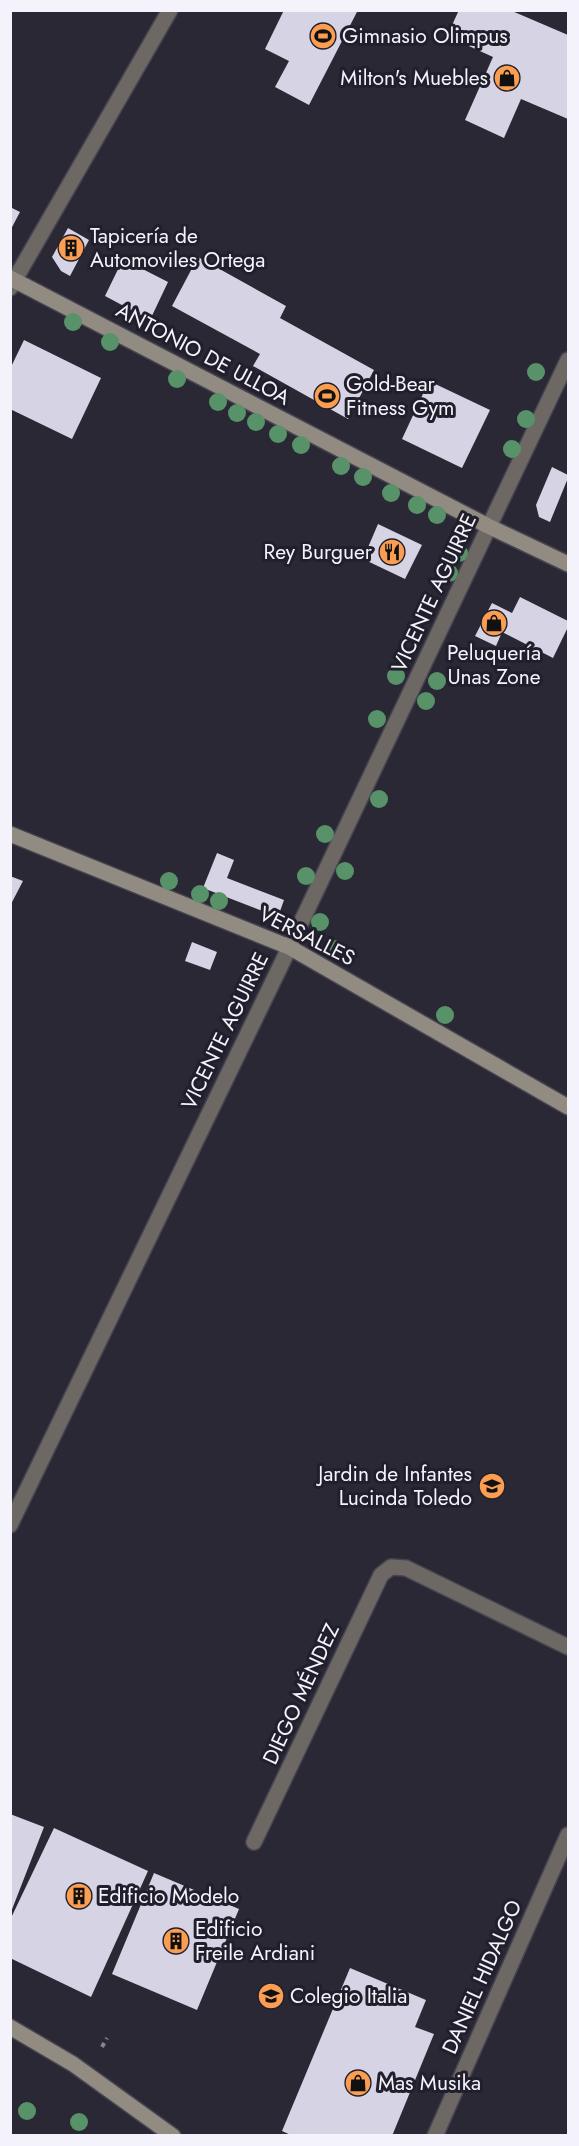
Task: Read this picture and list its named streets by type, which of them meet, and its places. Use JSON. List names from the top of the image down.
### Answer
{
  "streets": {
    "street": [
      "ANTONIO DE ULLOA",
      "VICENTE AGUIRRE",
      "VERSALLES",
      "DIEGO MÉNDEZ",
      "DANIEL HIDALGO"
    ]
  },
  "crossings": [
    ["ANTONIO DE ULLOA", "VICENTE AGUIRRE"],
    ["VICENTE AGUIRRE", "VERSALLES"]
  ],
  "places": {
    "sports": ["Gimnasio Olimpus", "Gold-Bear Fitness Gym"],
    "shop": ["Milton's Muebles", "Peluquería Unas Zone", "Mas Musika"],
    "building": ["Tapicería de Automoviles Ortega", "Edificio Modelo", "Edificio Freile Ardiani"],
    "restaurant": ["Rey Burguer"],
    "school or university": ["Jardin de Infantes Lucinda Toledo", "Colegio Italia"]
  }
}
